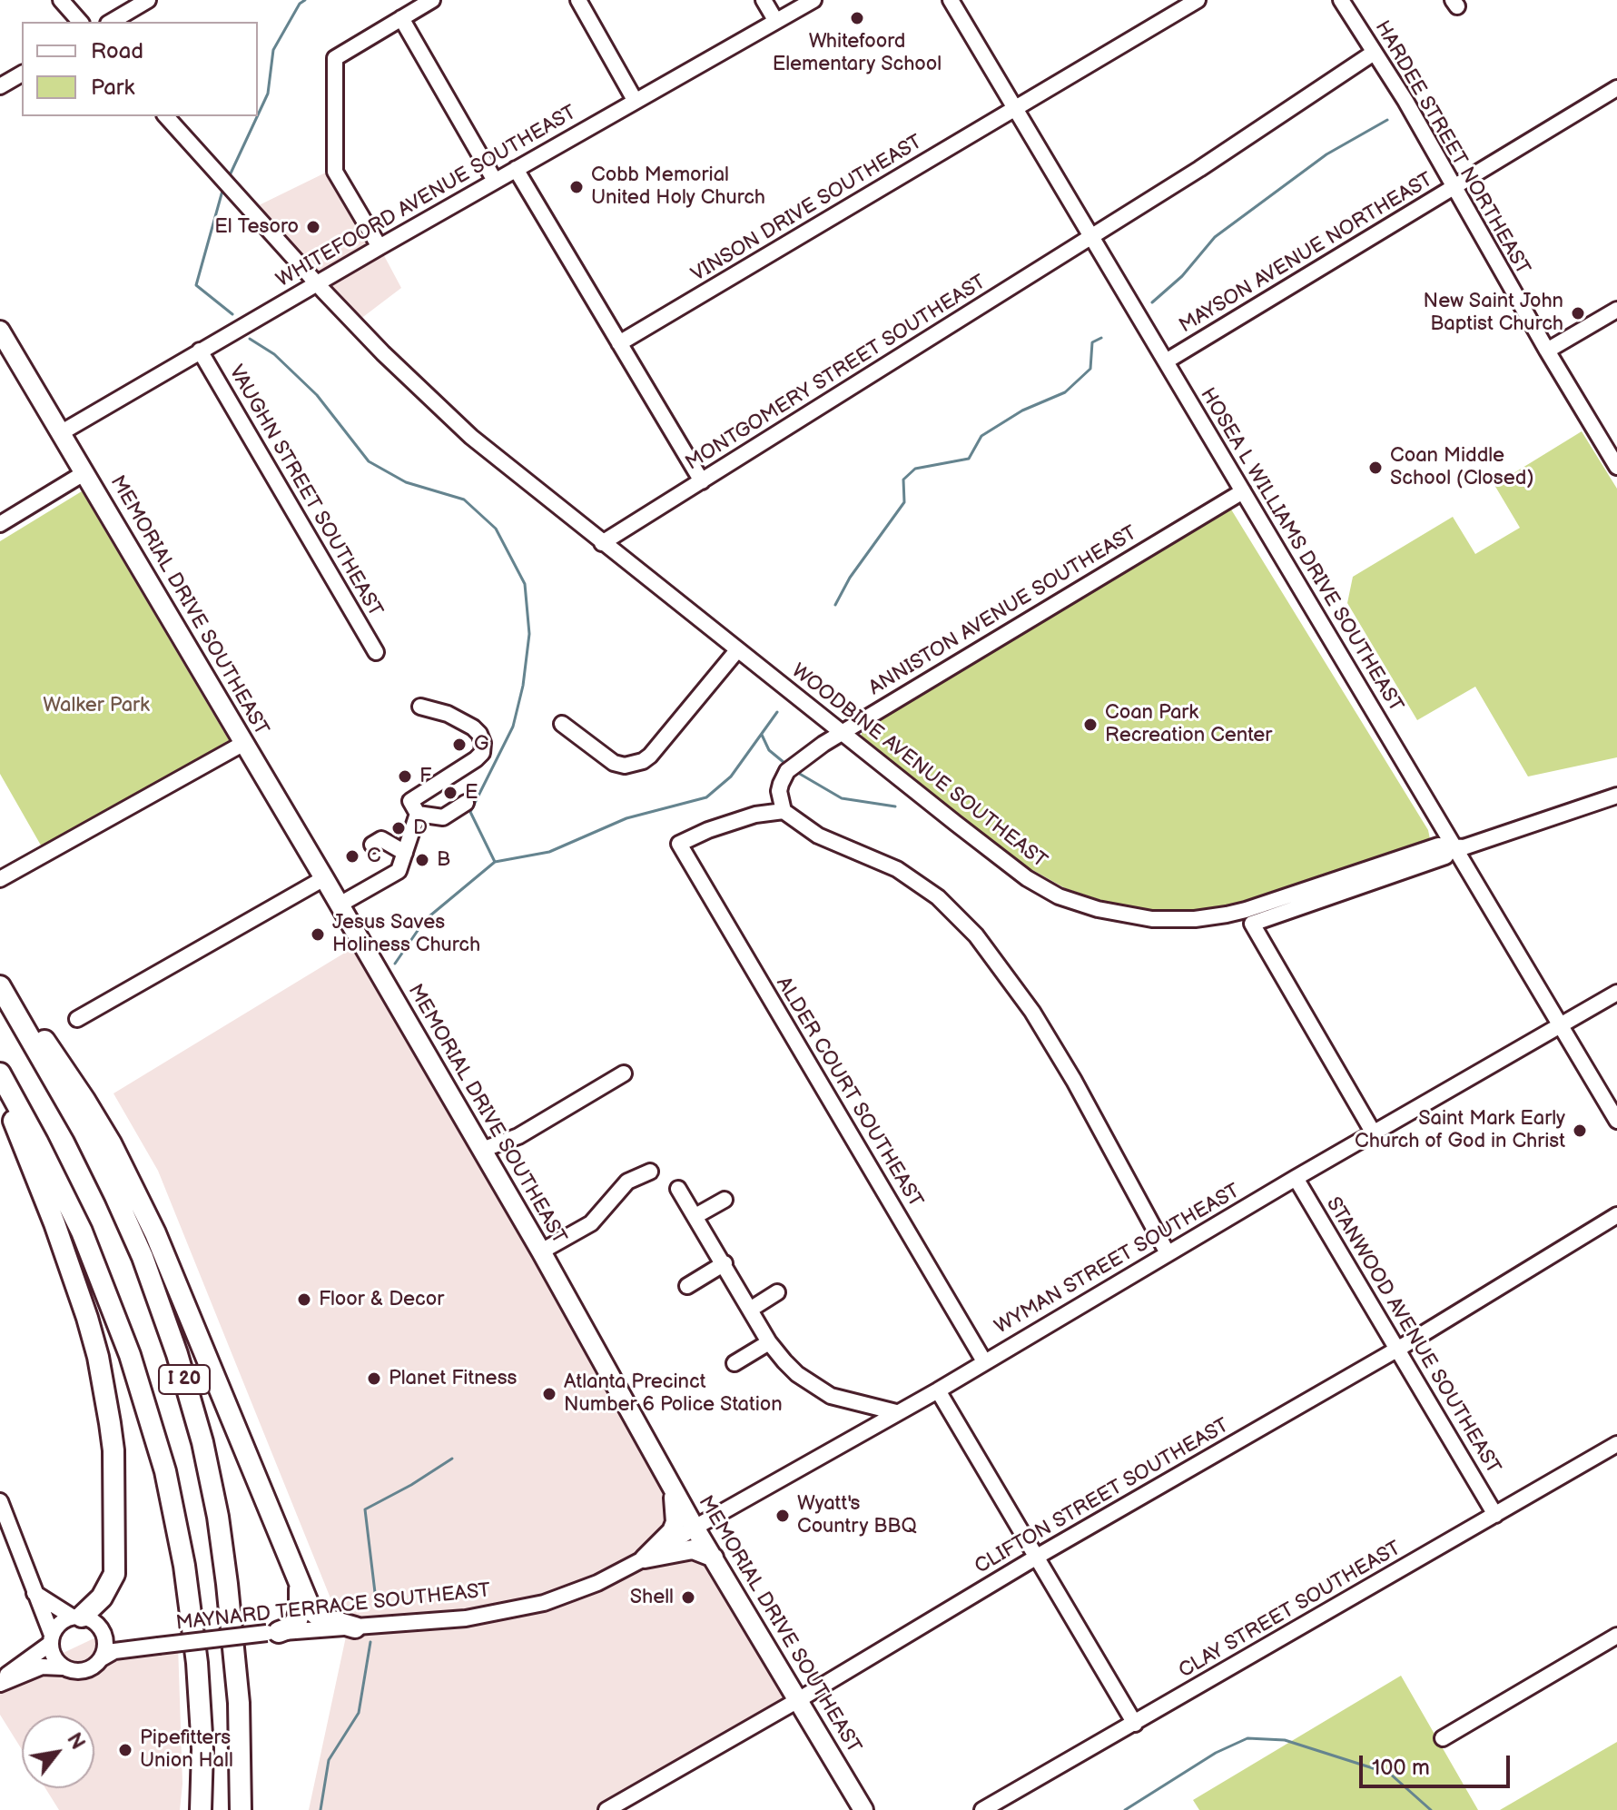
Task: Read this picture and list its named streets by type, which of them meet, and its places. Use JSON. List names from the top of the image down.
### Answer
{
  "streets": {
    "highway": ["I 20"],
    "main road": ["MEMORIAL DRIVE SOUTHEAST"],
    "street": [
      "HARDEE STREET NORTHEAST",
      "WHITEFOORD AVENUE SOUTHEAST",
      "VINSON DRIVE SOUTHEAST",
      "MAYSON AVENUE NORTHEAST",
      "MONTGOMERY STREET SOUTHEAST",
      "VAUGHN STREET SOUTHEAST",
      "HOSEA L WILLIAMS DRIVE SOUTHEAST",
      "ANNISTON AVENUE SOUTHEAST",
      "WOODBINE AVENUE SOUTHEAST",
      "ALDER COURT SOUTHEAST",
      "WYMAN STREET SOUTHEAST",
      "STANWOOD AVENUE SOUTHEAST",
      "CLIFTON STREET SOUTHEAST",
      "MAYNARD TERRACE SOUTHEAST",
      "CLAY STREET SOUTHEAST"
    ]
  },
  "crossings": [
    ["HARDEE STREET NORTHEAST", "MAYSON AVENUE NORTHEAST"],
    ["HARDEE STREET NORTHEAST", "MONTGOMERY STREET SOUTHEAST"],
    ["WHITEFOORD AVENUE SOUTHEAST", "VAUGHN STREET SOUTHEAST"],
    ["WHITEFOORD AVENUE SOUTHEAST", "MEMORIAL DRIVE SOUTHEAST"],
    ["WHITEFOORD AVENUE SOUTHEAST", "WOODBINE AVENUE SOUTHEAST"],
    ["VINSON DRIVE SOUTHEAST", "HOSEA L WILLIAMS DRIVE SOUTHEAST"],
    ["MAYSON AVENUE NORTHEAST", "HOSEA L WILLIAMS DRIVE SOUTHEAST"],
    ["MONTGOMERY STREET SOUTHEAST", "HOSEA L WILLIAMS DRIVE SOUTHEAST"],
    ["MONTGOMERY STREET SOUTHEAST", "WOODBINE AVENUE SOUTHEAST"],
    ["HOSEA L WILLIAMS DRIVE SOUTHEAST", "ANNISTON AVENUE SOUTHEAST"],
    ["HOSEA L WILLIAMS DRIVE SOUTHEAST", "WOODBINE AVENUE SOUTHEAST"],
    ["HOSEA L WILLIAMS DRIVE SOUTHEAST", "WYMAN STREET SOUTHEAST"],
    ["MEMORIAL DRIVE SOUTHEAST", "WYMAN STREET SOUTHEAST"],
    ["MEMORIAL DRIVE SOUTHEAST", "CLIFTON STREET SOUTHEAST"],
    ["MEMORIAL DRIVE SOUTHEAST", "MAYNARD TERRACE SOUTHEAST"],
    ["ANNISTON AVENUE SOUTHEAST", "WOODBINE AVENUE SOUTHEAST"],
    ["ANNISTON AVENUE SOUTHEAST", "ALDER COURT SOUTHEAST"],
    ["ALDER COURT SOUTHEAST", "WYMAN STREET SOUTHEAST"],
    ["WYMAN STREET SOUTHEAST", "STANWOOD AVENUE SOUTHEAST"],
    ["WYMAN STREET SOUTHEAST", "MAYNARD TERRACE SOUTHEAST"],
    ["STANWOOD AVENUE SOUTHEAST", "CLIFTON STREET SOUTHEAST"],
    ["STANWOOD AVENUE SOUTHEAST", "CLAY STREET SOUTHEAST"]
  ],
  "parks": ["Walker Park"],
  "places": [
    "Whitefoord Elementary School",
    "Cobb Memorial United Holy Church",
    "El Tesoro",
    "New Saint John Baptist Church",
    "Coan Middle School (Closed)",
    "Coan Park Recreation Center",
    "G",
    "F",
    "E",
    "D",
    "C",
    "B",
    "Jesus Saves Holiness Church",
    "Saint Mark Early Church of God in Christ",
    "Floor & Decor",
    "Planet Fitness",
    "Atlanta Precinct Number 6 Police Station",
    "Wyatt's Country BBQ",
    "Shell",
    "Pipefitters Union Hall"
  ],
  "legend": ["Road", "Park"],
  "scale_bar": "100 m",
  "north": "top right"
}
